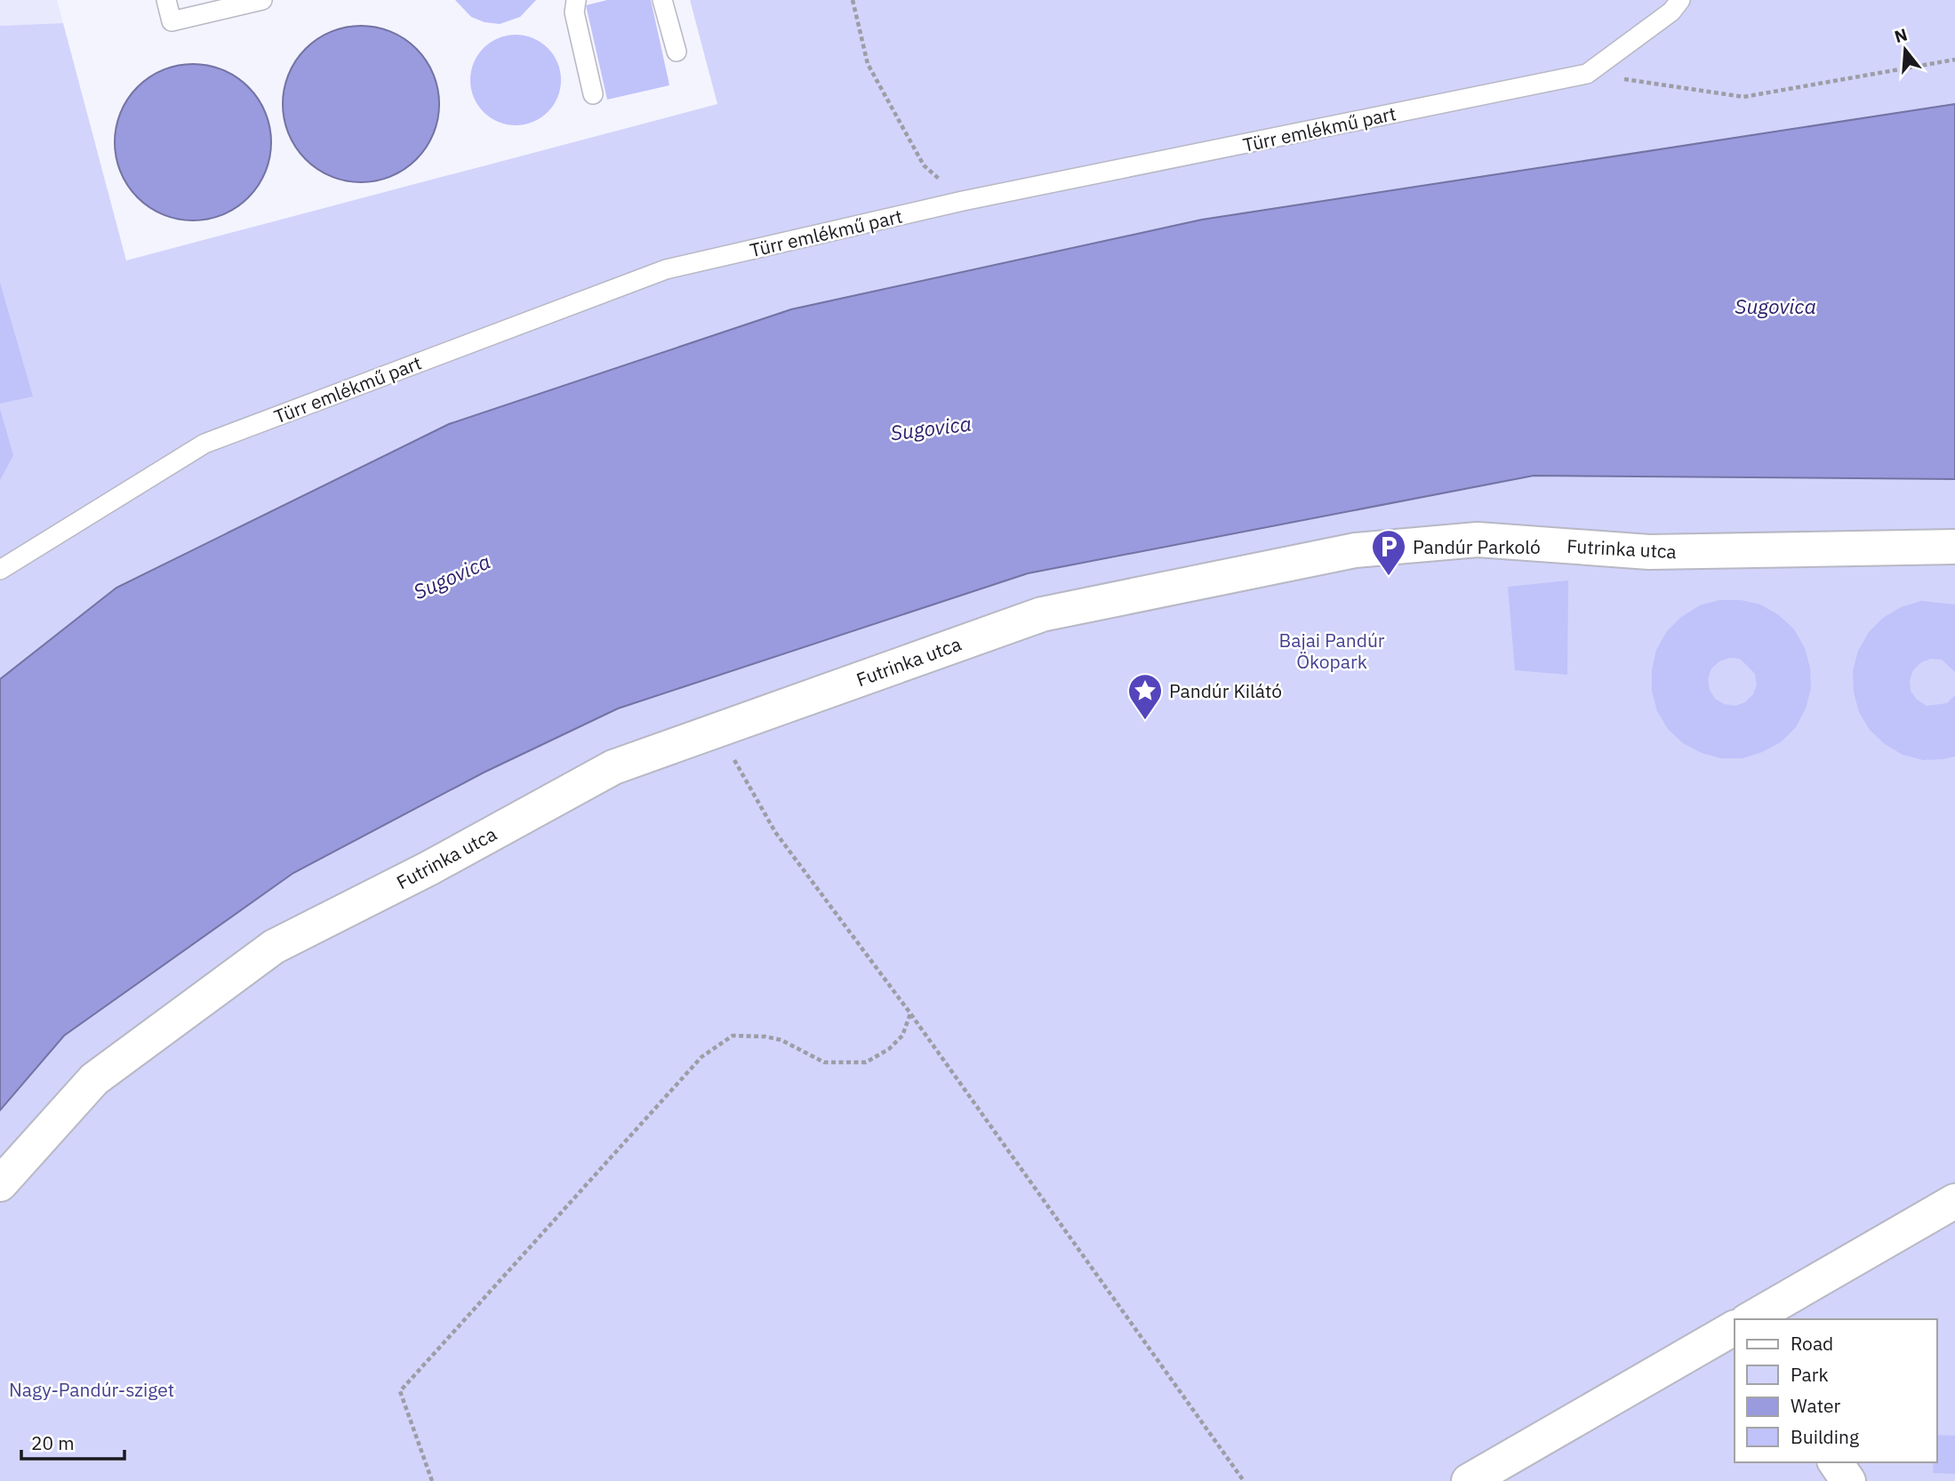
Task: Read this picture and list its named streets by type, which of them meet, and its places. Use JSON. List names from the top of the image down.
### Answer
{
  "streets": {
    "street": ["Futrinka utca"],
    "lane": ["Türr emlékmű part"]
  },
  "water": ["Sugovica"],
  "parks": ["Bajai Pandúr Ökopark", "Nagy-Pandúr-sziget"],
  "places": {
    "parking": ["Pandúr Parkoló"],
    "place": ["Pandúr Kilátó"]
  },
  "legend": [
    "Road",
    "Park",
    "Water",
    "Building"
  ],
  "scale_bar": "20 m",
  "north": "top"
}
